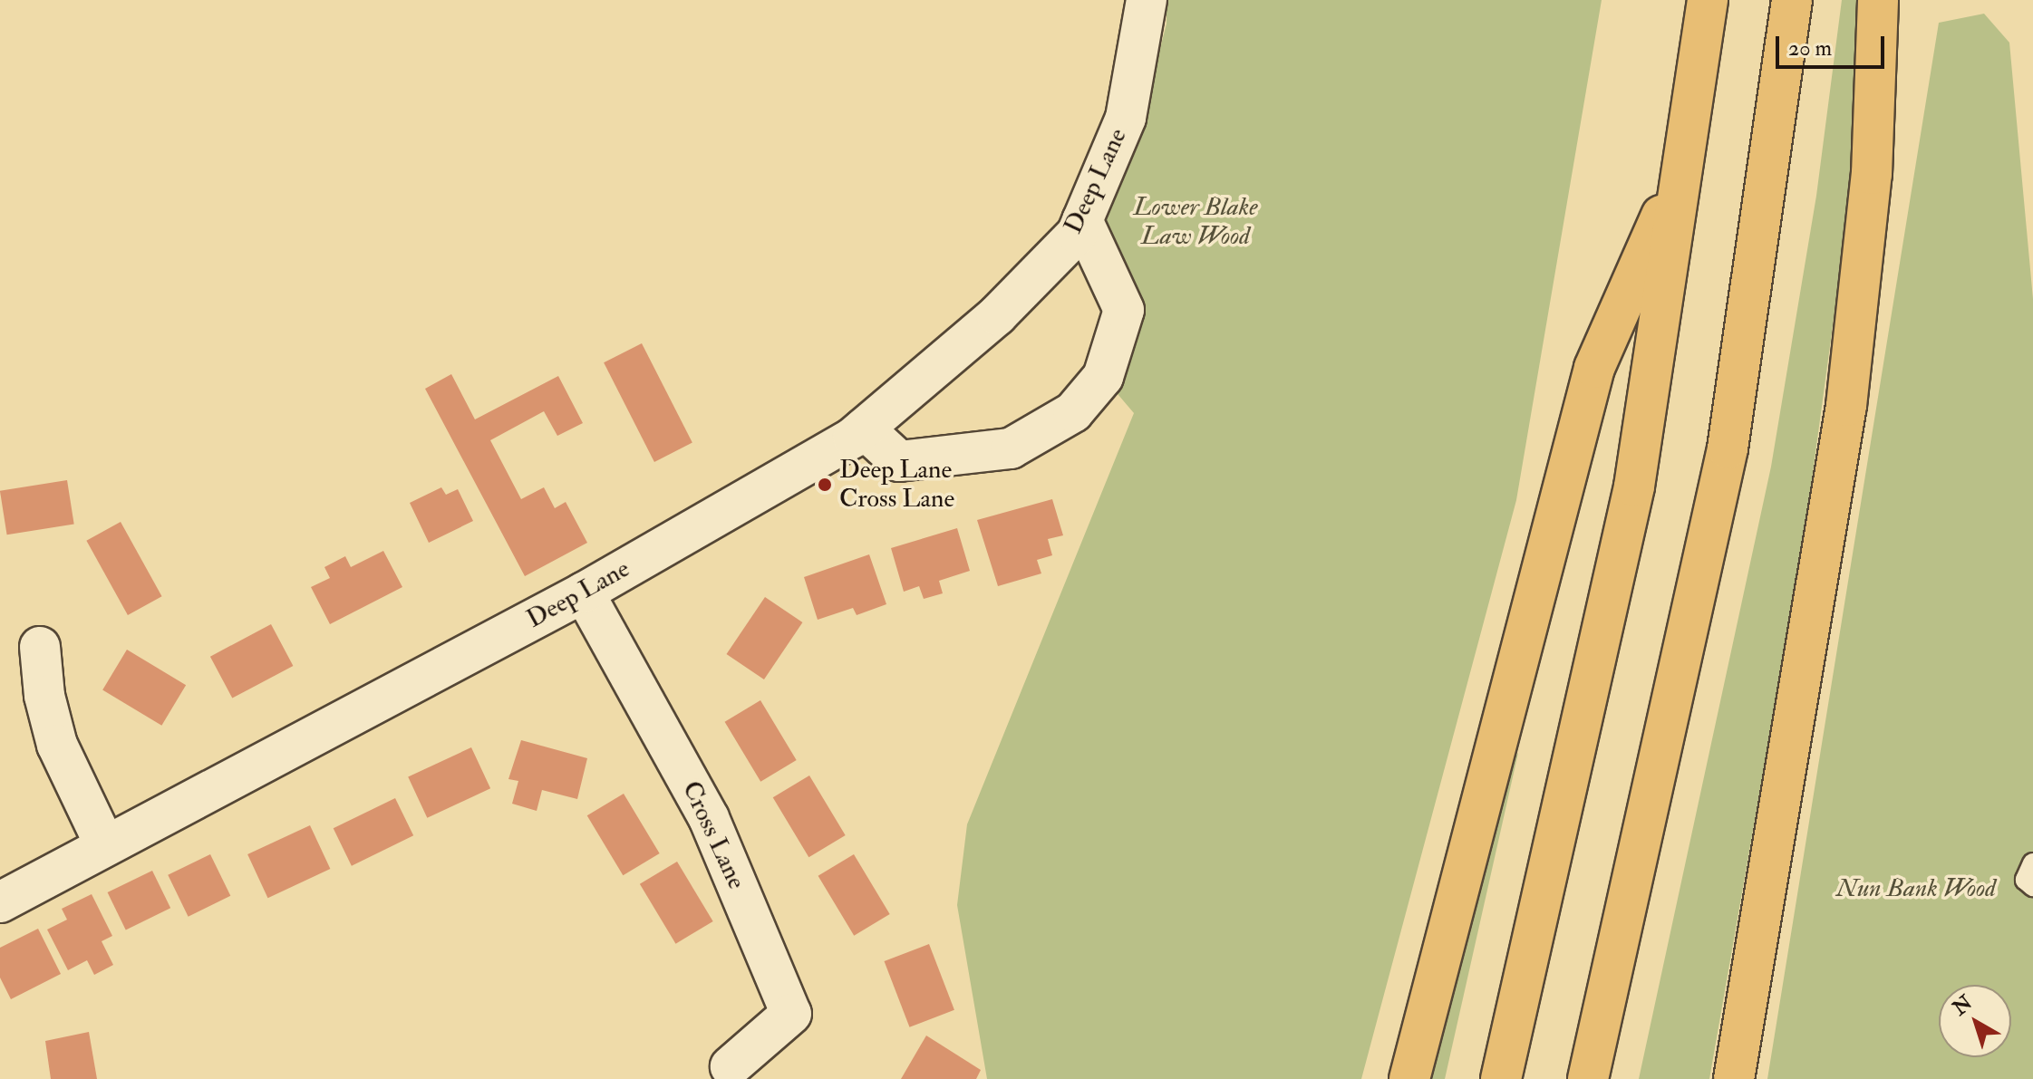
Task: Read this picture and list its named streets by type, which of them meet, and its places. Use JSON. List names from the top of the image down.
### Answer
{
  "streets": {
    "street": ["Deep Lane", "Cross Lane"]
  },
  "crossings": [
    ["Deep Lane", "Cross Lane"]
  ],
  "parks": ["Lower Blake Law Wood", "Nun Bank Wood"],
  "places": ["Deep Lane Cross Lane"],
  "scale_bar": "20 m",
  "north": "top left"
}
